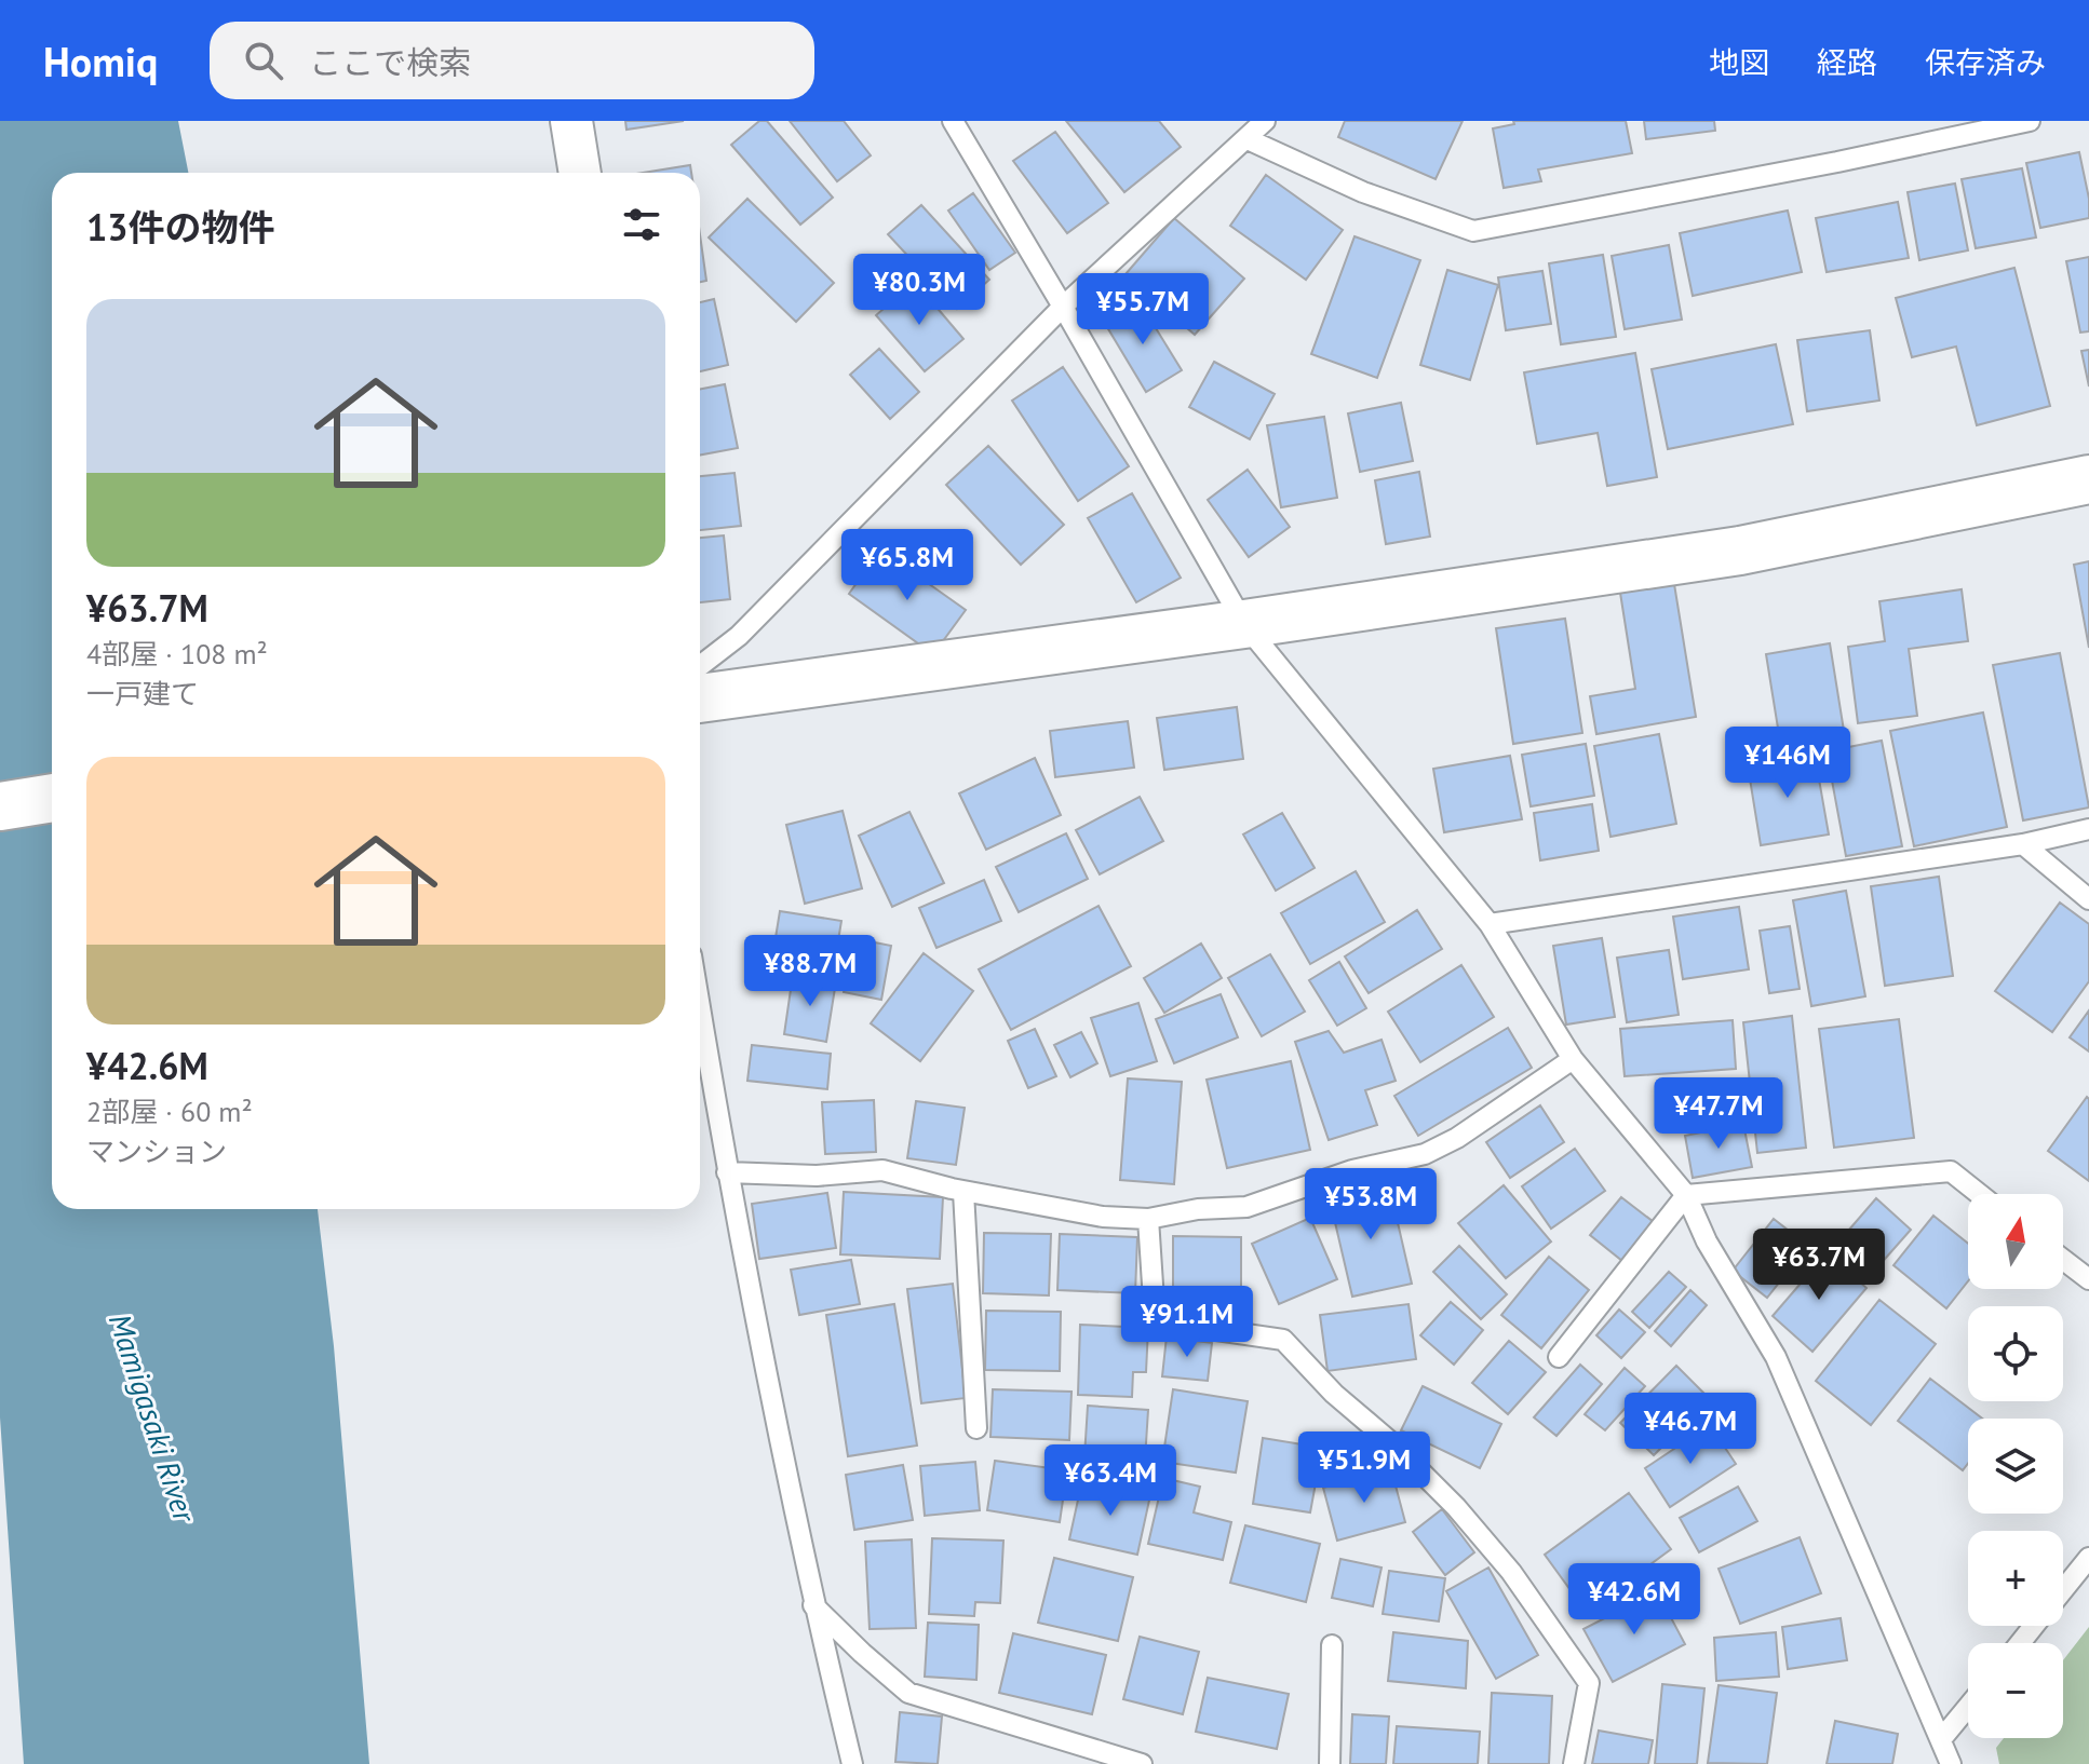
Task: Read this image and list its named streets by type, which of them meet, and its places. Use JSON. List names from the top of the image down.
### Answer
{
  "water": ["Mamigasaki River"],
  "north": "top",
  "page": {
    "header": "Homiq",
    "search": "ここで検索",
    "nav": ["地図", "経路", "保存済み"],
    "heading": "13件の物件",
    "price": [
      "¥80.3M",
      "¥55.7M",
      "¥65.8M",
      "¥146M",
      "¥88.7M",
      "¥47.7M",
      "¥53.8M",
      "¥63.7M",
      "¥91.1M",
      "¥46.7M",
      "¥51.9M",
      "¥63.4M",
      "¥42.6M"
    ],
    "list": [
      {
        "name": "¥63.7M",
        "note": "4部屋 · 108 m² · 一戸建て"
      },
      {
        "name": "¥42.6M",
        "note": "2部屋 · 60 m² · マンション"
      }
    ],
    "map_buttons": ["+", "−"]
  }
}
